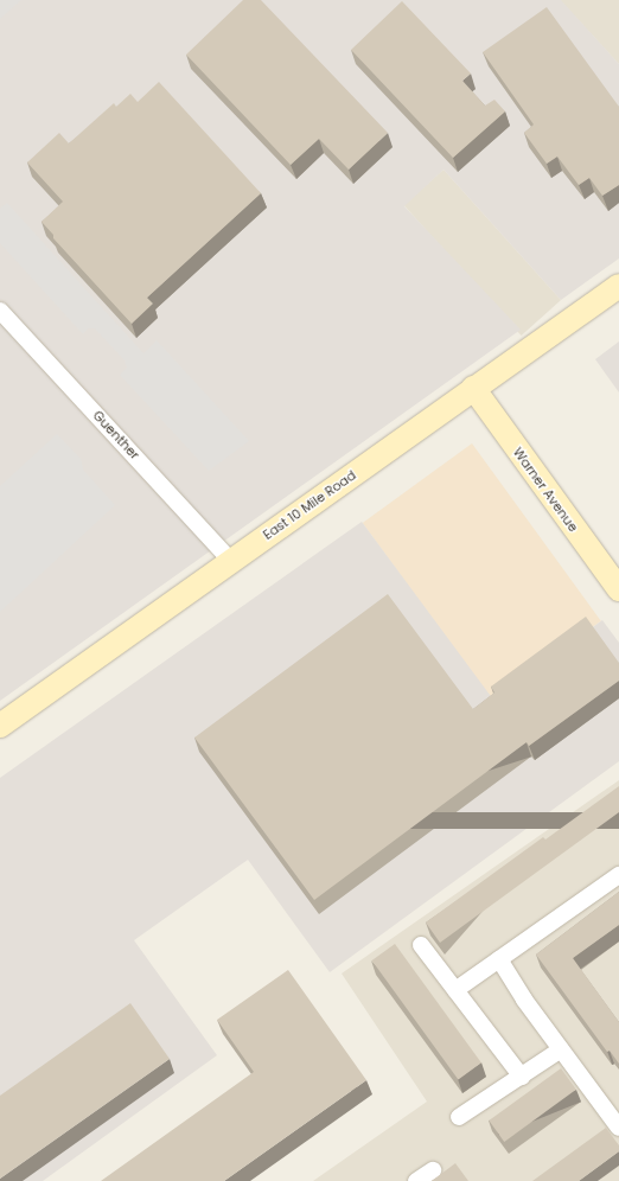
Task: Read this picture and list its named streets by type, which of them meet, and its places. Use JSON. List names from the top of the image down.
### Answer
{
  "streets": {
    "main road": ["Warner Avenue", "East 10 Mile Road"],
    "street": ["Guenther"]
  },
  "crossings": [
    ["Guenther", "East 10 Mile Road"],
    ["Warner Avenue", "East 10 Mile Road"]
  ]
}
